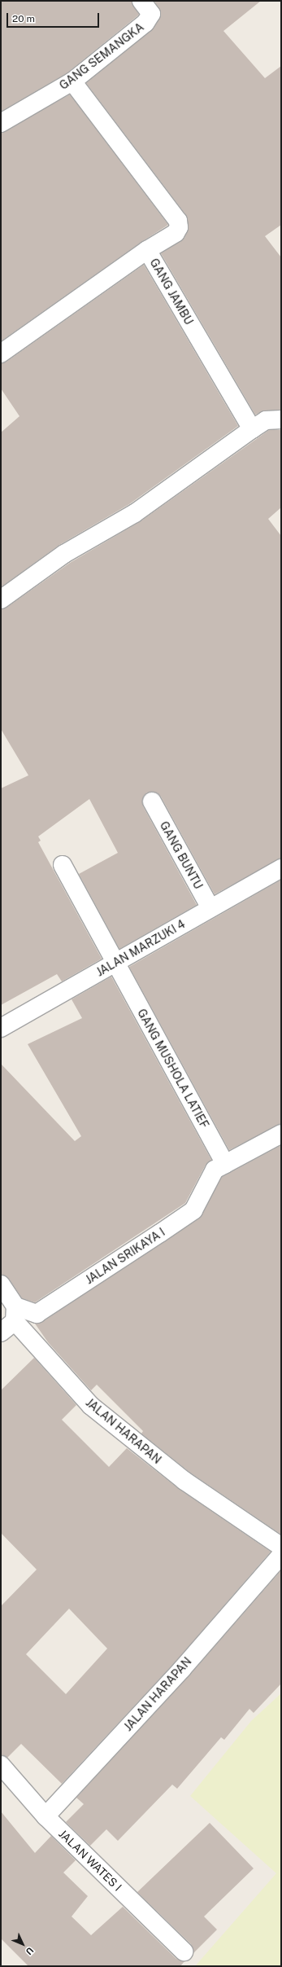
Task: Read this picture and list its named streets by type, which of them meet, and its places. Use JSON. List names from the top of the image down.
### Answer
{
  "streets": {
    "street": [
      "GANG SEMANGKA",
      "GANG JAMBU",
      "GANG BUNTU",
      "JALAN MARZUKI 4",
      "GANG MUSHOLA LATIEF",
      "JALAN SRIKAYA I",
      "JALAN HARAPAN",
      "JALAN WATES I"
    ]
  },
  "crossings": [
    ["GANG SEMANGKA", "GANG JAMBU"],
    ["GANG BUNTU", "JALAN MARZUKI 4"],
    ["JALAN MARZUKI 4", "GANG MUSHOLA LATIEF"],
    ["GANG MUSHOLA LATIEF", "JALAN SRIKAYA I"],
    ["JALAN SRIKAYA I", "JALAN HARAPAN"],
    ["JALAN HARAPAN", "JALAN WATES I"]
  ],
  "scale_bar": "20 m",
  "north": "bottom right"
}
